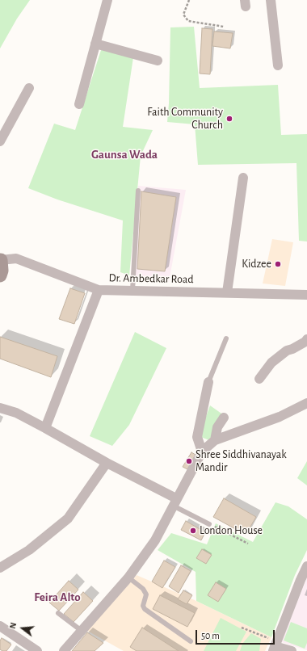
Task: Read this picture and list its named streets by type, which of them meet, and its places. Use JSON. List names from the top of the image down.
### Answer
{
  "streets": {
    "street": ["Dr. Ambedkar Road"]
  },
  "districts": ["Gaunsa Wada", "Feira Alto"],
  "places": [
    "Faith Community Church",
    "Kidzee",
    "Shree Siddhivanayak Mandir",
    "London House"
  ],
  "scale_bar": "50 m",
  "north": "left"
}
